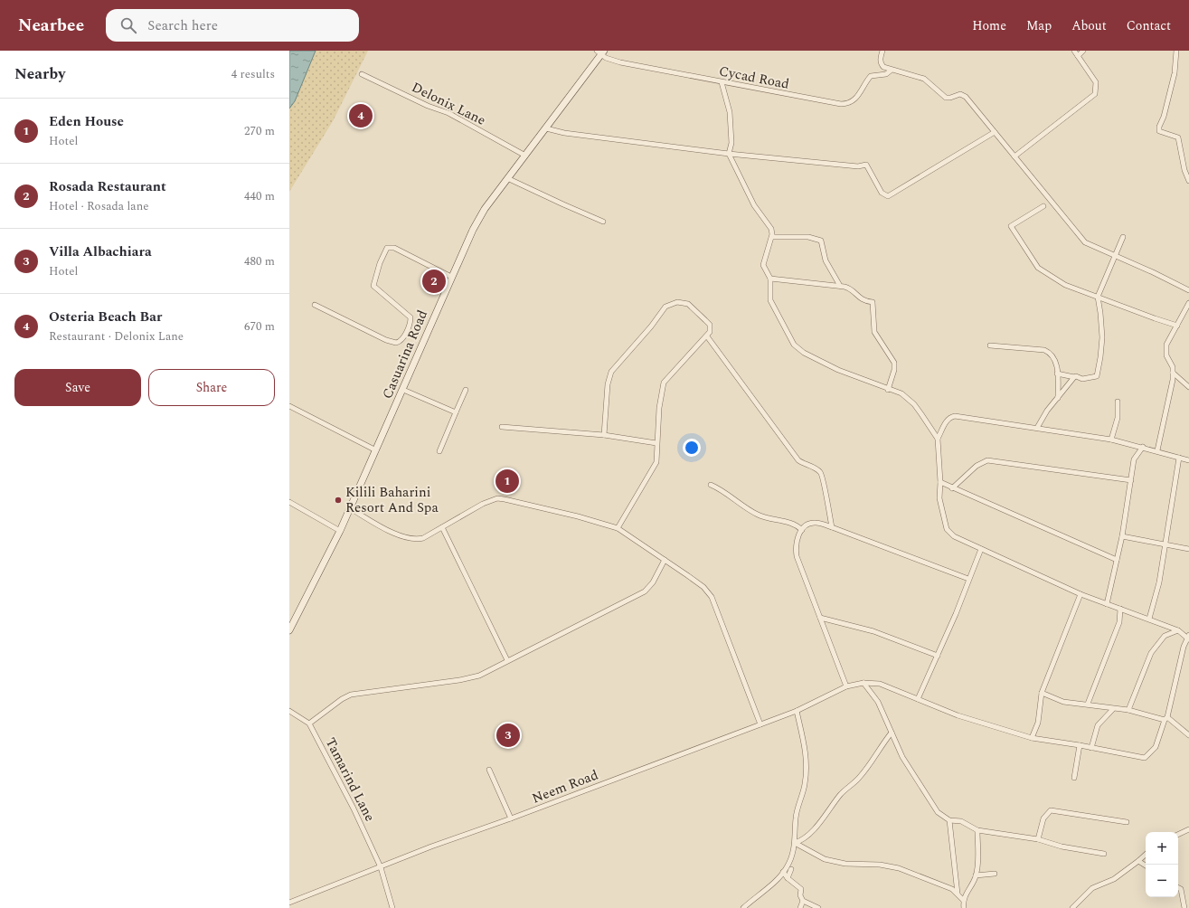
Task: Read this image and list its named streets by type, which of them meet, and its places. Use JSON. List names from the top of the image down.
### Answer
{
  "streets": {
    "street": [
      "Cycad Road",
      "Delonix Lane",
      "Casuarina Road",
      "Tamarind Lane",
      "Neem Road"
    ]
  },
  "crossings": [
    ["Cycad Road", "Casuarina Road"],
    ["Delonix Lane", "Casuarina Road"],
    ["Tamarind Lane", "Neem Road"]
  ],
  "places": ["Kilili Baharini Resort And Spa"],
  "page": {
    "header": "Nearbee",
    "search": "Search here",
    "nav": [
      "Home",
      "Map",
      "About",
      "Contact"
    ],
    "heading": ["Nearby", "4 results"],
    "list": [
      {
        "mark": "1",
        "name": "Eden House",
        "note": "Hotel",
        "value": "270 m"
      },
      {
        "mark": "2",
        "name": "Rosada Restaurant",
        "note": "Hotel · Rosada lane",
        "value": "440 m"
      },
      {
        "mark": "3",
        "name": "Villa Albachiara",
        "note": "Hotel",
        "value": "480 m"
      },
      {
        "mark": "4",
        "name": "Osteria Beach Bar",
        "note": "Restaurant · Delonix Lane",
        "value": "670 m"
      }
    ],
    "pins": [
      "4",
      "2",
      "1",
      "3"
    ],
    "buttons": ["Save", "Share"],
    "map_buttons": ["+", "−"]
  }
}
